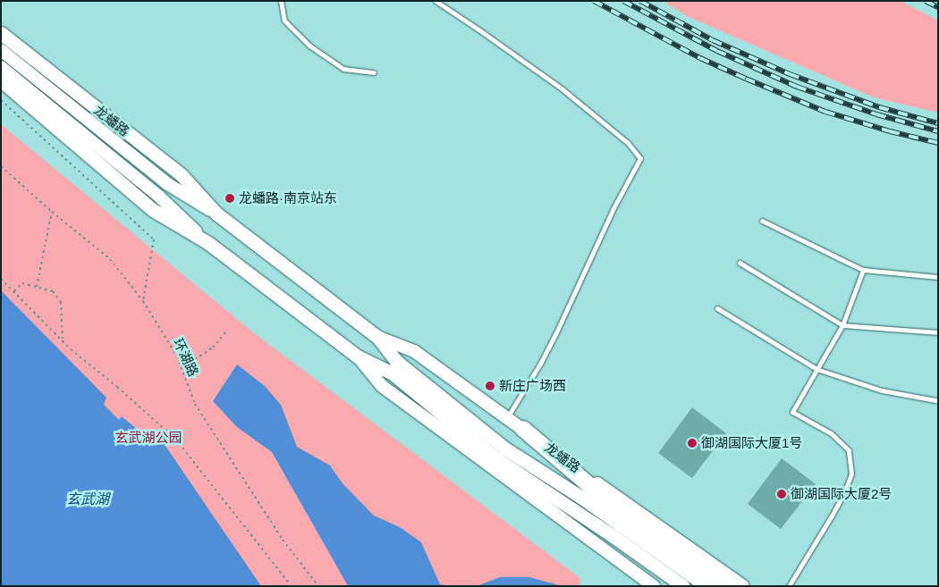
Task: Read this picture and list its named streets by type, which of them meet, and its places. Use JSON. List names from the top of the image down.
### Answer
{
  "streets": {
    "main road": ["龙蟠路"],
    "path": ["环湖路"]
  },
  "water": ["玄武湖"],
  "parks": ["玄武湖公园"],
  "places": [
    "龙蟠路·南京站东",
    "新庄广场西",
    "御湖国际大厦1号",
    "御湖国际大厦2号"
  ]
}
